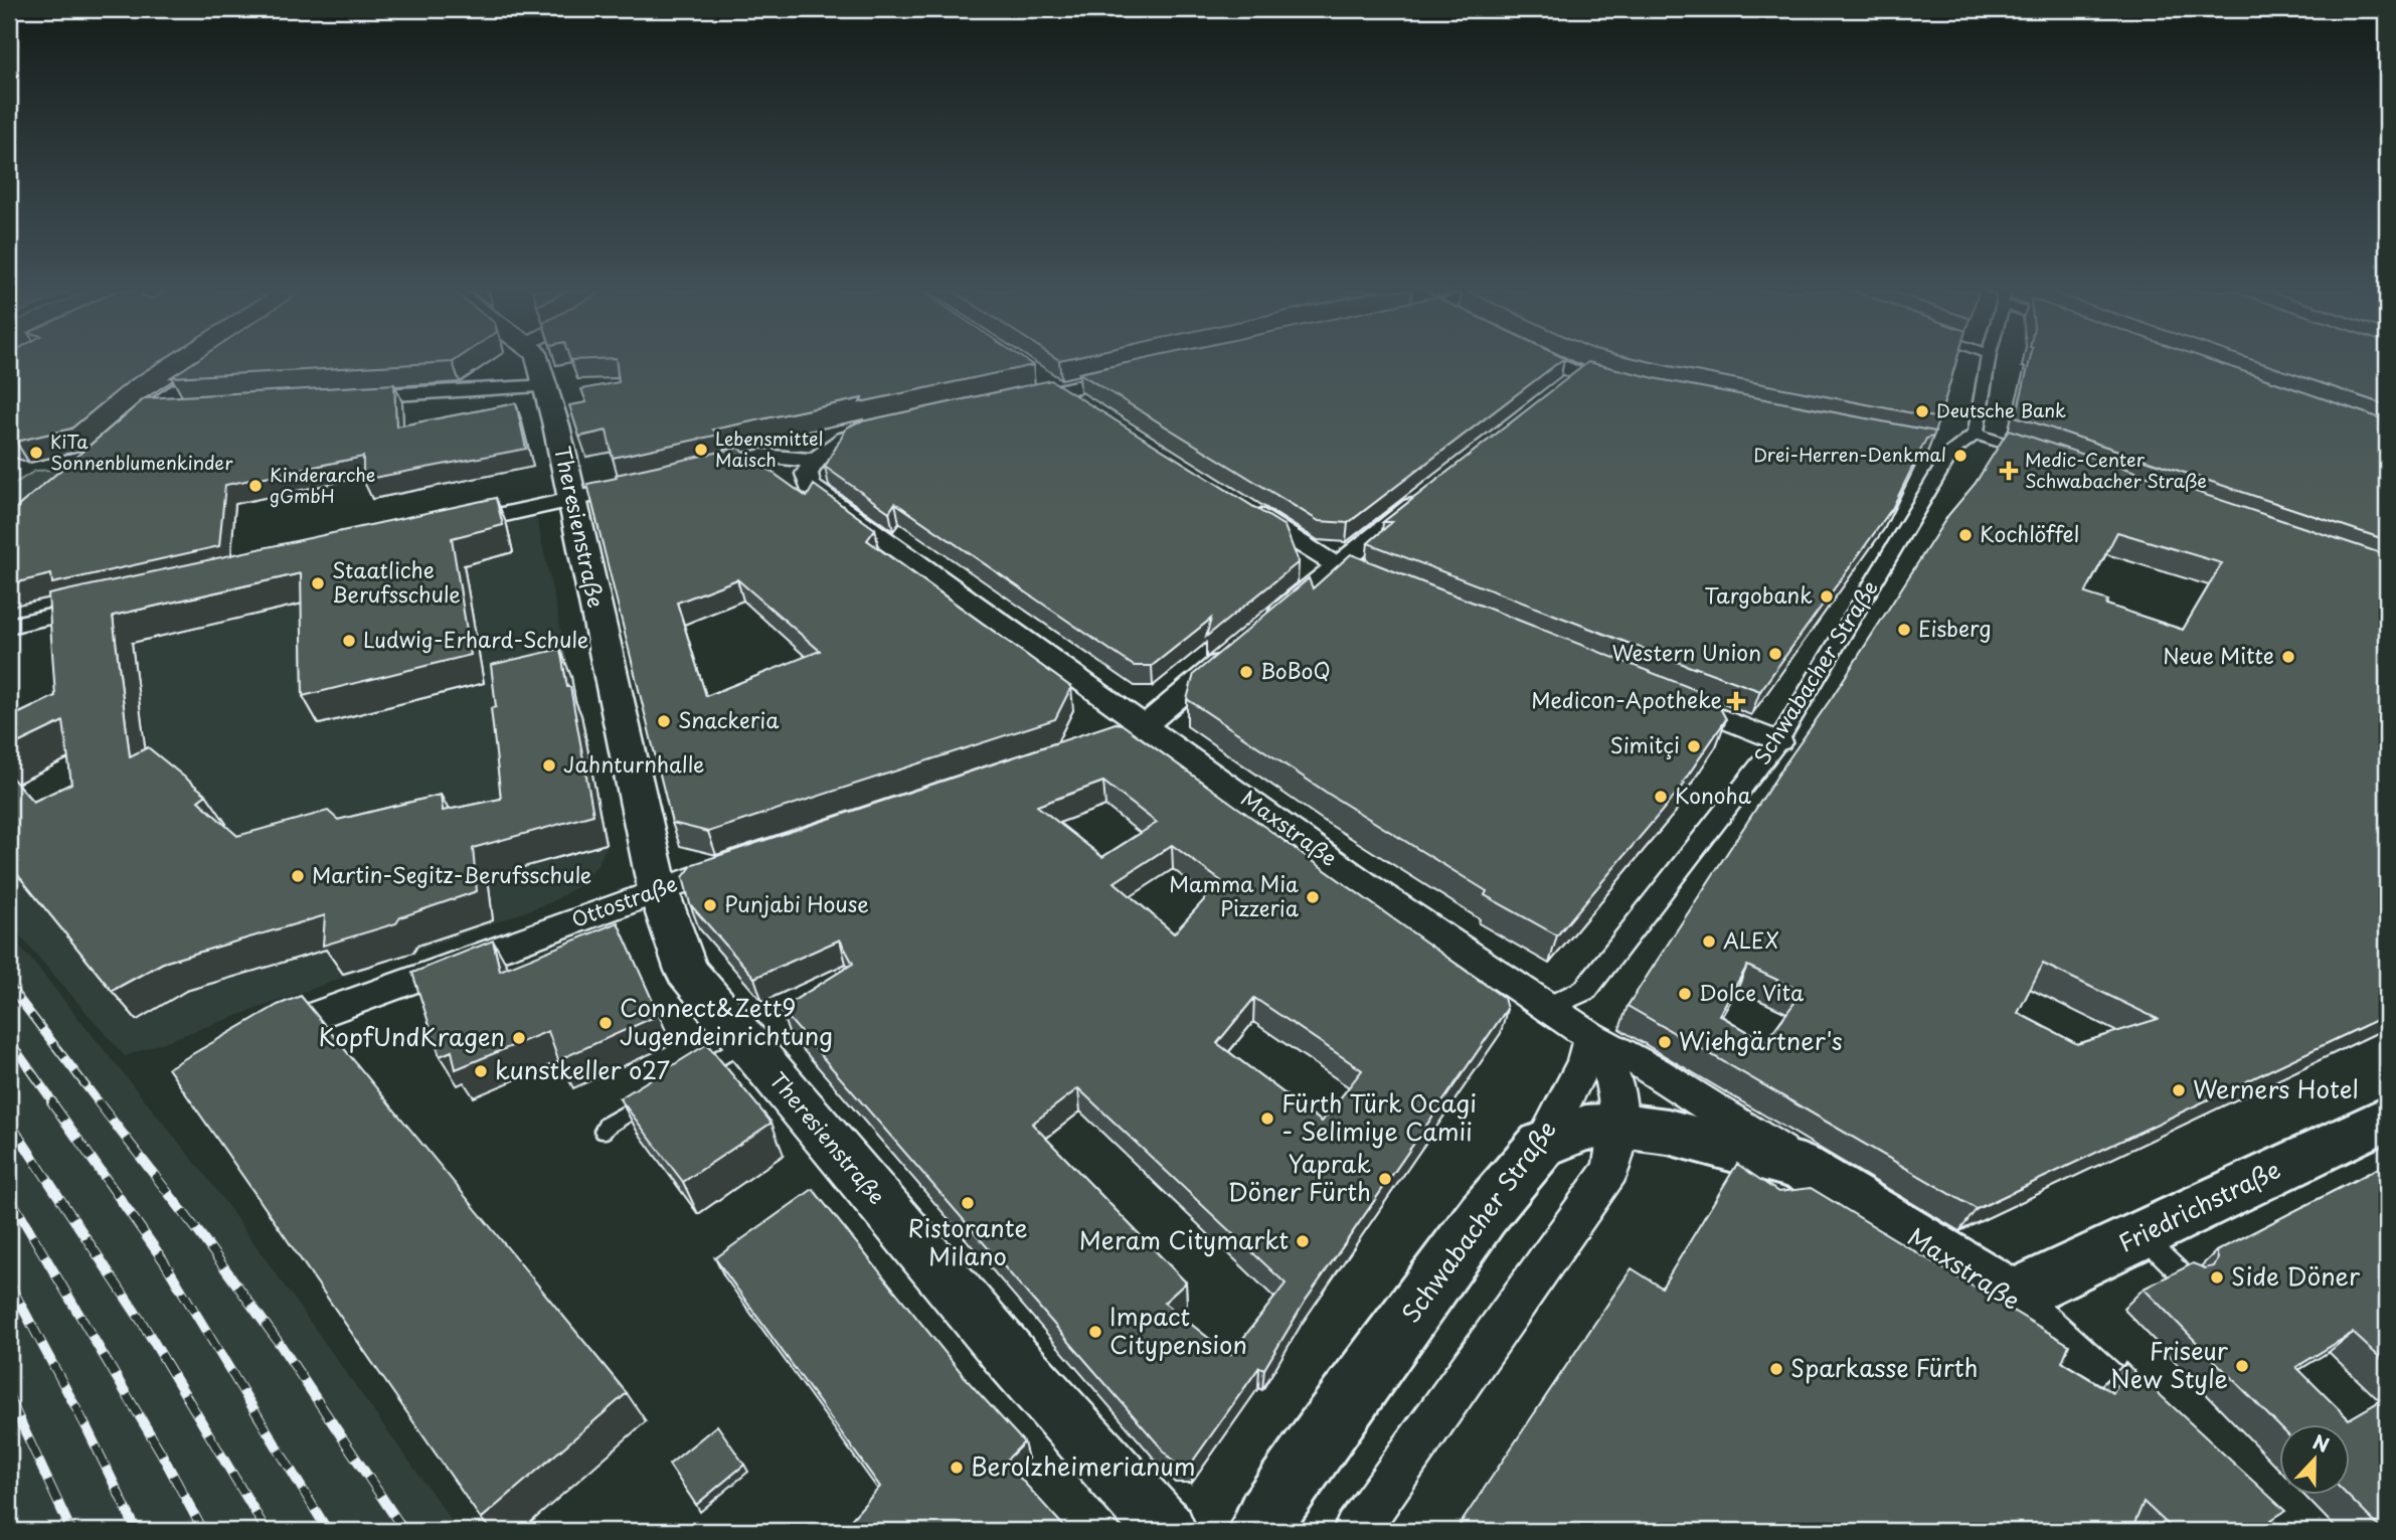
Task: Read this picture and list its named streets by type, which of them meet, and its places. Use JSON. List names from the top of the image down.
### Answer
{
  "streets": {
    "main road": ["Schwabacher Straße", "Maxstraße", "Friedrichstraße"],
    "street": ["Theresienstraße", "Ottostraße"]
  },
  "crossings": [
    ["Theresienstraße", "Ottostraße"],
    ["Schwabacher Straße", "Maxstraße"],
    ["Maxstraße", "Friedrichstraße"]
  ],
  "places": {
    "other": [
      "Deutsche Bank",
      "Lebensmittel Maisch",
      "KiTa Sonnenblumenkinder",
      "Drei-Herren-Denkmal",
      "Kinderarche gGmbH",
      "Kochlöffel",
      "Staatliche Berufsschule",
      "Targobank",
      "Eisberg",
      "Ludwig-Erhard-Schule",
      "Western Union",
      "Neue Mitte",
      "BoBoQ",
      "Snackeria",
      "Simitçi",
      "Jahnturnhalle",
      "Konoha",
      "Martin-Segitz-Berufsschule",
      "Mamma Mia Pizzeria",
      "Punjabi House",
      "ALEX",
      "Dolce Vita",
      "Connect&Zett9 Jugendeinrichtung",
      "KopfUndKragen",
      "Wiehgärtner's",
      "kunstkeller o27",
      "Werners Hotel",
      "Fürth Türk Ocagi - Selimiye Camii",
      "Yaprak Döner Fürth",
      "Ristorante Milano",
      "Meram Citymarkt",
      "Side Döner",
      "Impact Citypension",
      "Friseur New Style",
      "Sparkasse Fürth",
      "Berolzheimerianum"
    ],
    "health": ["Medic-Center Schwabacher Straße", "Medicon-Apotheke"]
  },
  "north": "top"
}
